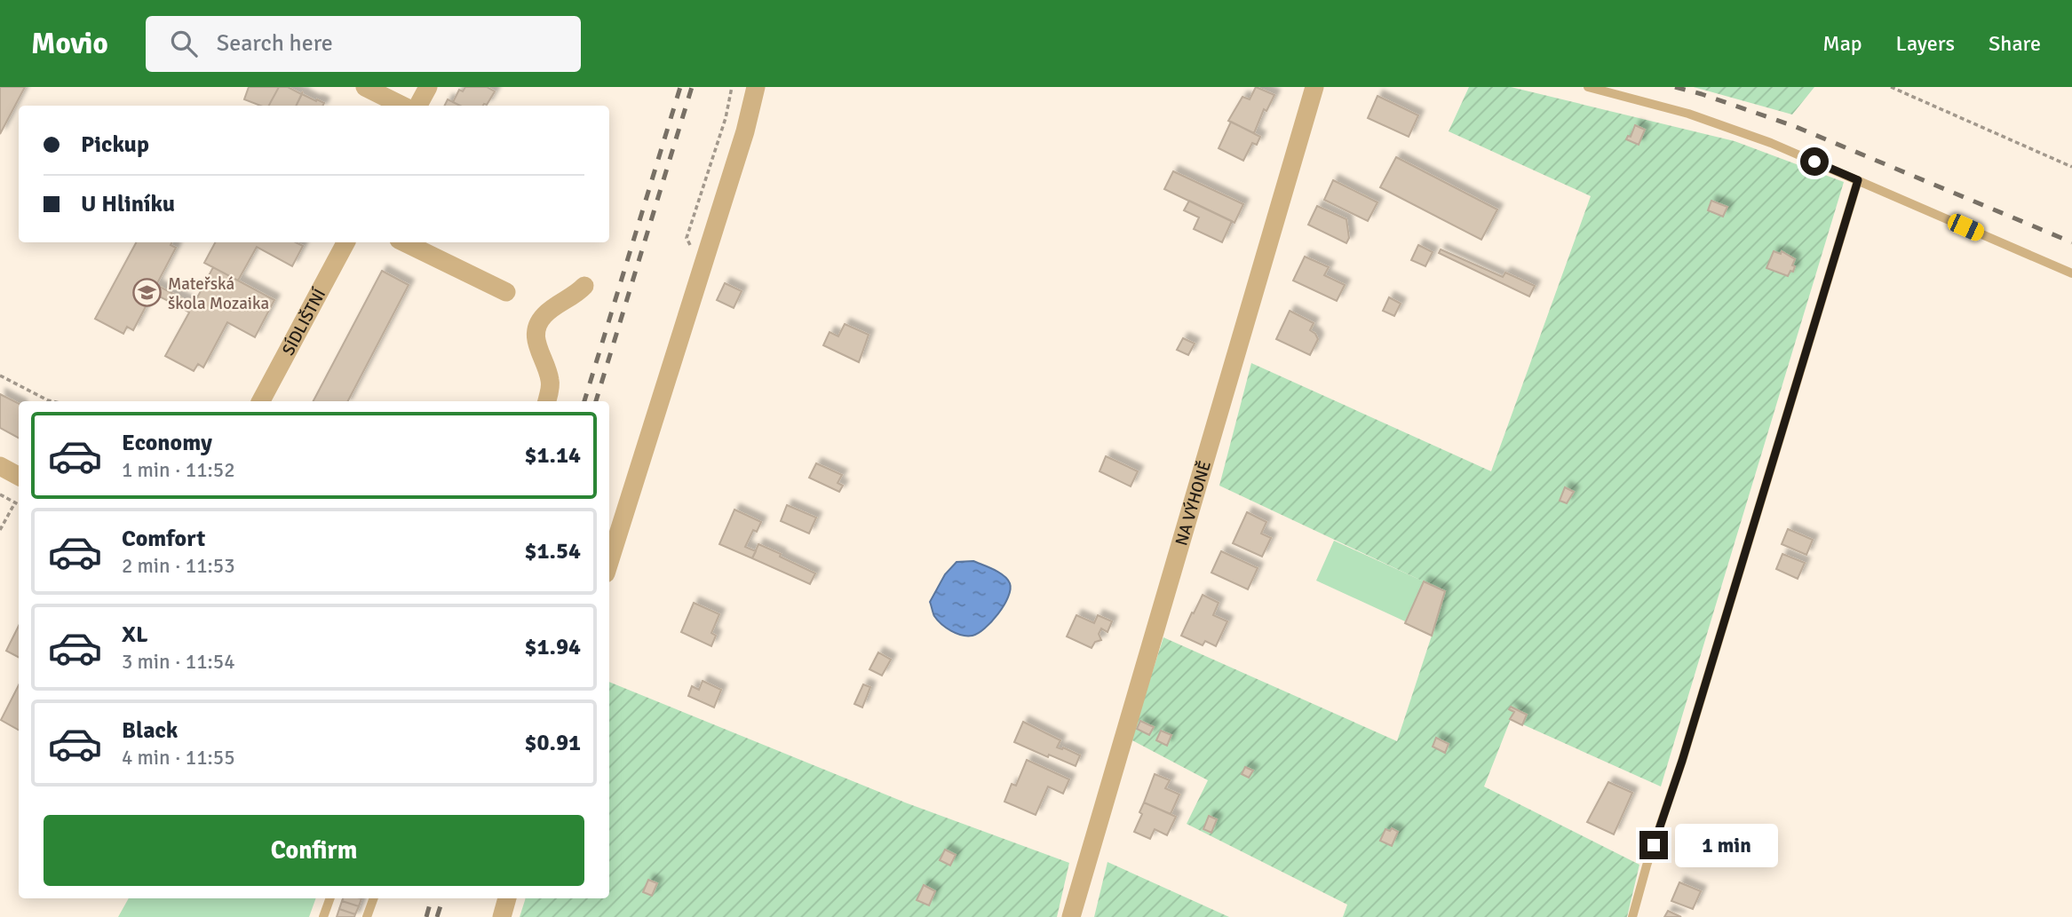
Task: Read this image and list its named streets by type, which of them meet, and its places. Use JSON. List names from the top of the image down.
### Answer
{
  "streets": {
    "street": ["SÍDLIŠTNÍ", "NA VÝHONĚ"]
  },
  "places": {
    "school or university": ["Mateřská škola Mozaika"]
  },
  "page": {
    "header": "Movio",
    "search": "Search here",
    "nav": ["Map", "Layers", "Share"],
    "banner": ["Pickup", "U Hliníku"],
    "list": [
      {
        "name": "Economy",
        "note": "1 min · 11:52",
        "value": "$1.14"
      },
      {
        "name": "Comfort",
        "note": "2 min · 11:53",
        "value": "$1.54"
      },
      {
        "name": "XL",
        "note": "3 min · 11:54",
        "value": "$1.94"
      },
      {
        "name": "Black",
        "note": "4 min · 11:55",
        "value": "$0.91"
      }
    ],
    "buttons": "Confirm",
    "bubble": "1 min"
  }
}
